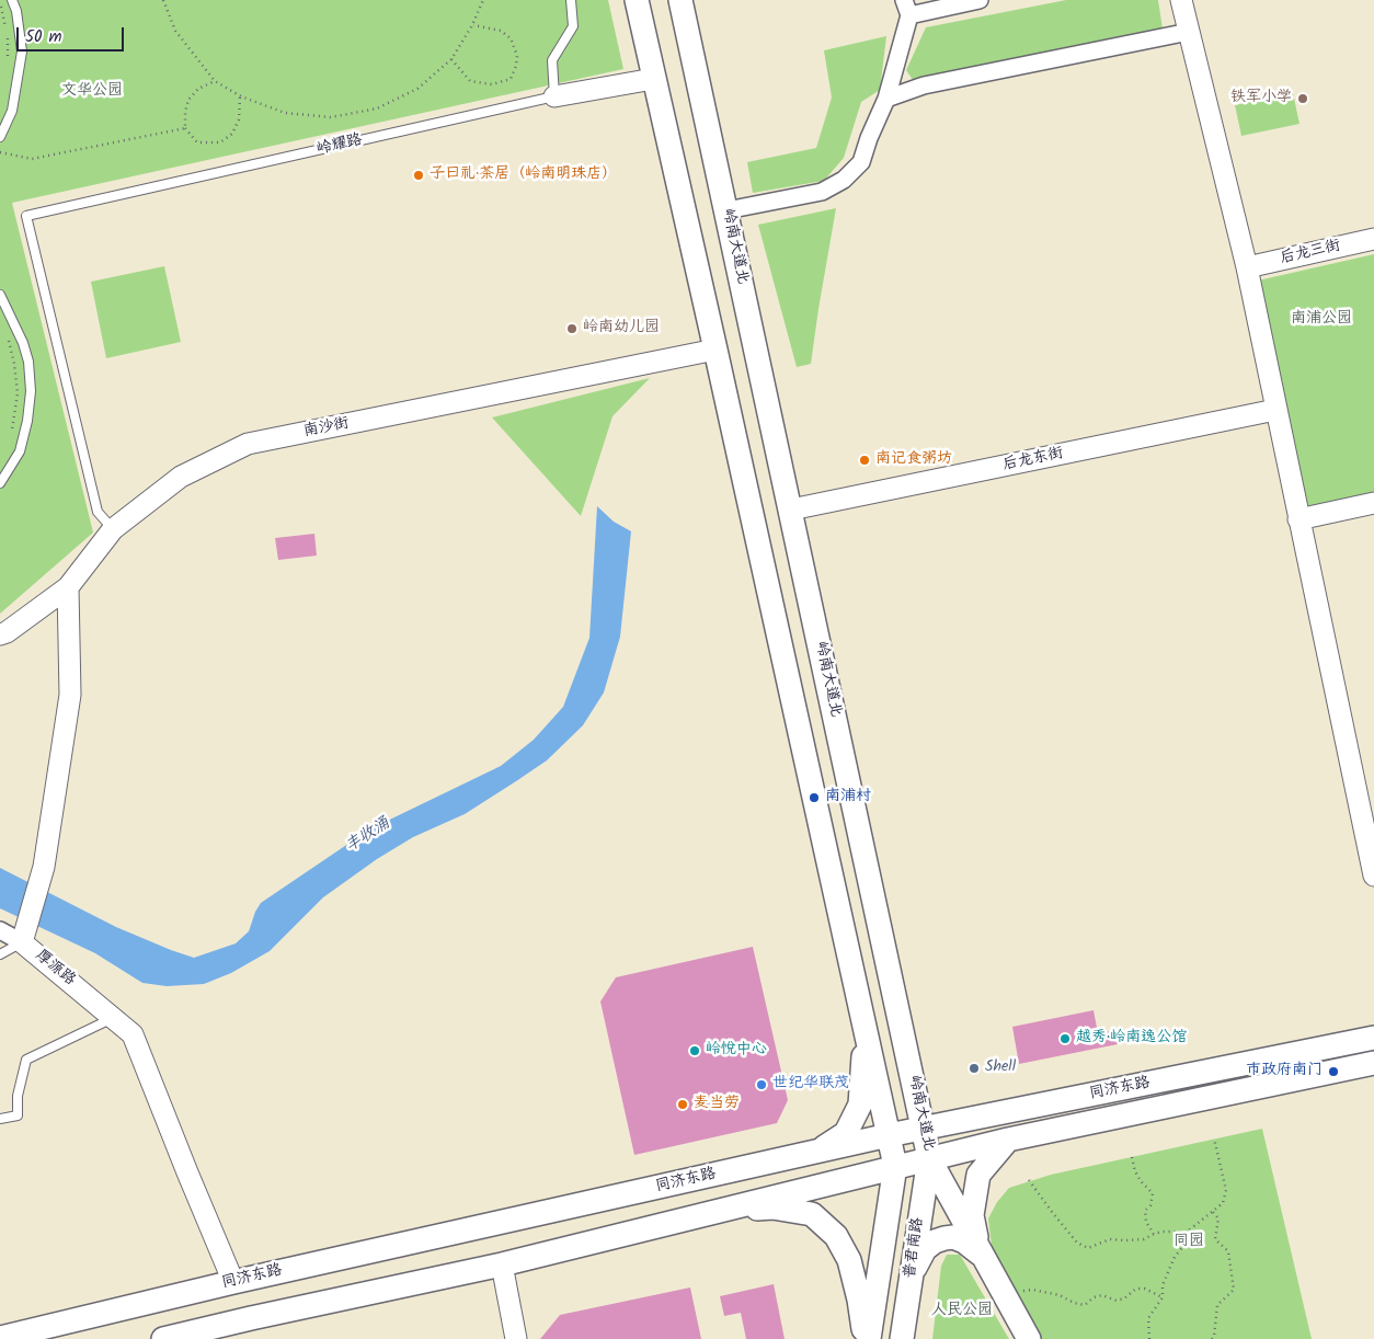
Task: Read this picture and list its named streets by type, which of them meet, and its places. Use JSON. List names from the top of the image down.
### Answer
{
  "streets": {
    "main road": ["岭南大道北", "同济东路", "普君南路"],
    "street": [
      "岭耀路",
      "后龙三街",
      "南沙街",
      "后龙东街",
      "厚源路"
    ]
  },
  "crossings": [
    ["岭耀路", "南沙街"],
    ["岭南大道北", "后龙东街"],
    ["岭南大道北", "同济东路"],
    ["岭南大道北", "普君南路"],
    ["南沙街", "厚源路"],
    ["厚源路", "同济东路"],
    ["同济东路", "普君南路"]
  ],
  "water": ["丰收涌"],
  "parks": [
    "文华公园",
    "南浦公园",
    "同园",
    "人民公园"
  ],
  "places": [
    "铁军小学",
    "子曰礼·茶居（岭南明珠店）",
    "岭南幼儿园",
    "南记食粥坊",
    "南浦村",
    "越秀·岭南逸公馆",
    "岭悦中心",
    "Shell",
    "市政府南门",
    "世纪华联茂",
    "麦当劳"
  ],
  "scale_bar": "50 m"
}
